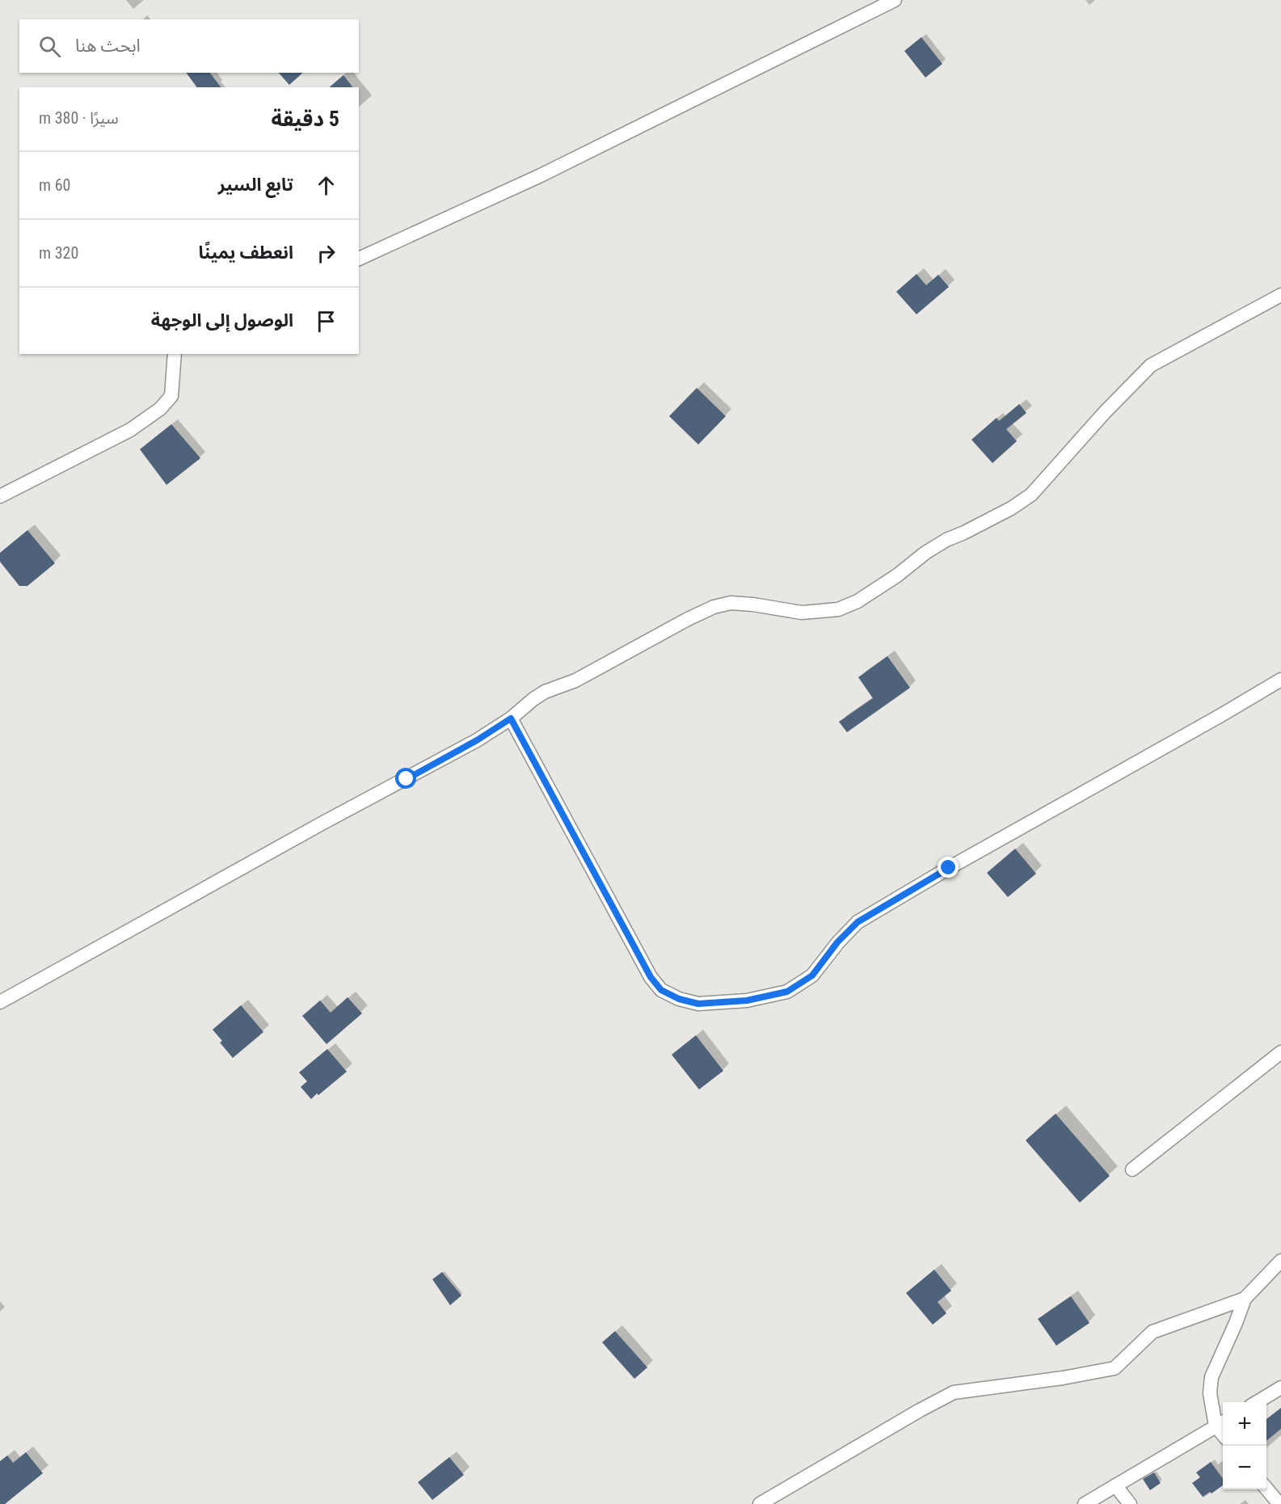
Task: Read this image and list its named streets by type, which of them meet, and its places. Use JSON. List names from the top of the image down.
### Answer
{
  "page": {
    "search": "ابحث هنا",
    "heading": ["5 دقيقة", "سيرًا · 380 m"],
    "list": [
      ["تابع السير", "60 m"],
      ["انعطف يمينًا", "320 m"],
      "الوصول إلى الوجهة"
    ],
    "map_buttons": ["+", "−"]
  }
}
